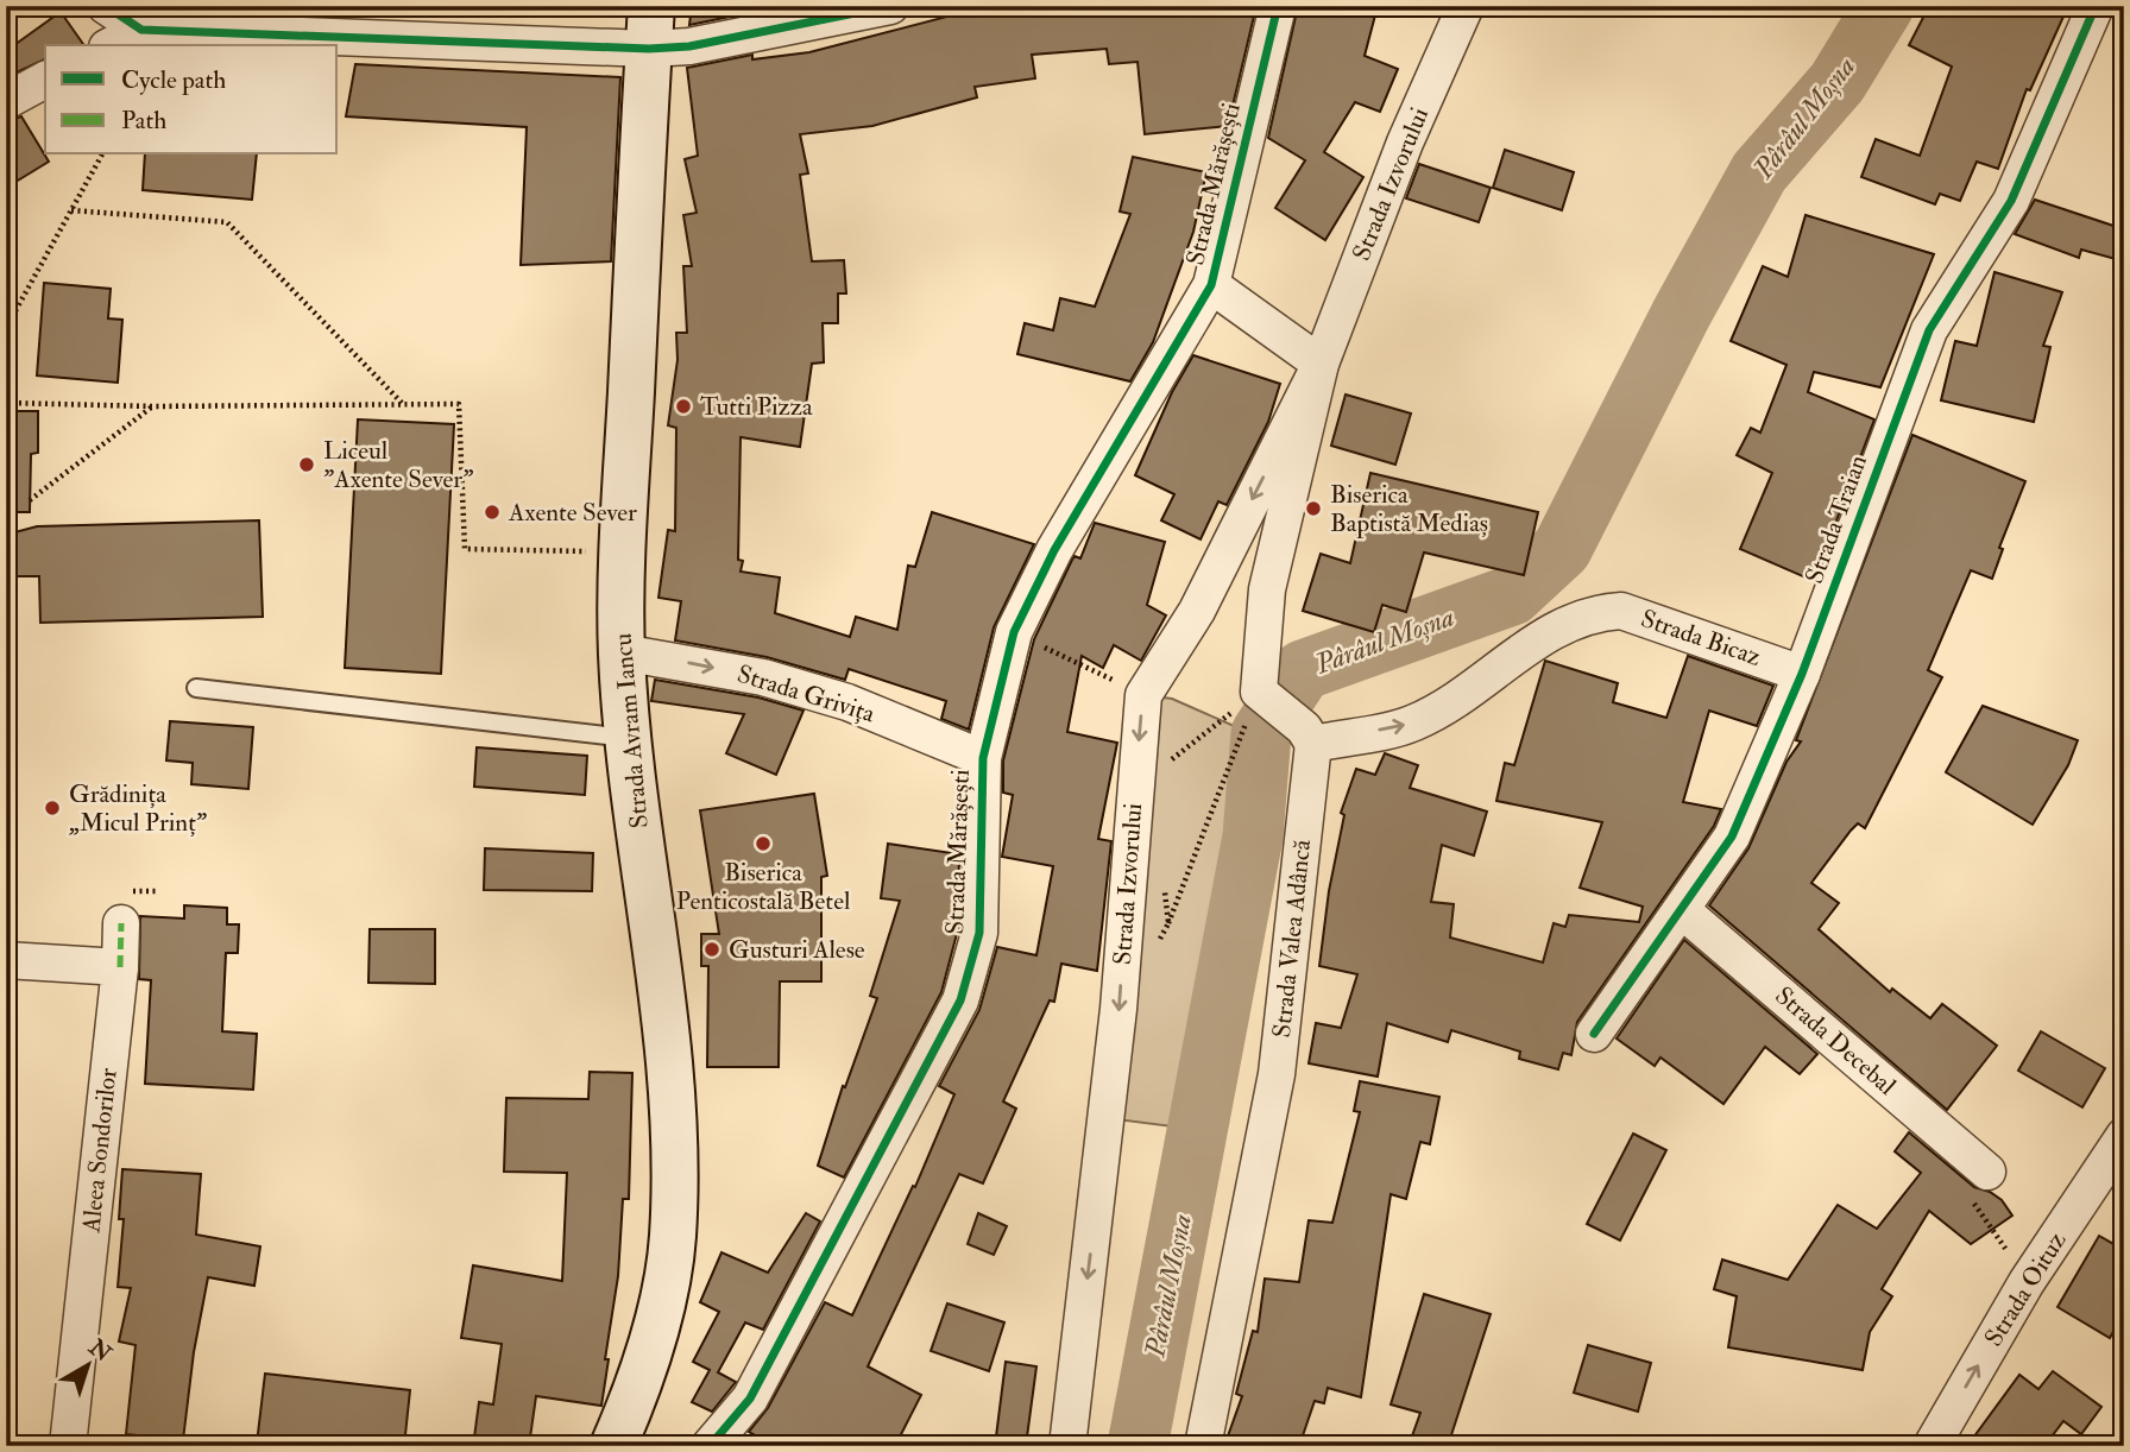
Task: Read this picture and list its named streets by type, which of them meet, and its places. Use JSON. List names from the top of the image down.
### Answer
{
  "streets": {
    "main road": ["Strada Avram Iancu"],
    "street": [
      "Strada Mărășești",
      "Strada Izvorului",
      "Strada Traian",
      "Strada Bicaz",
      "Strada Grivița",
      "Strada Valea Adâncă",
      "Strada Decebal",
      "Aleea Sondorilor",
      "Strada Oituz"
    ]
  },
  "crossings": [
    ["Strada Mărășești", "Strada Izvorului"],
    ["Strada Mărășești", "Strada Grivița"],
    ["Strada Traian", "Strada Bicaz"],
    ["Strada Traian", "Strada Decebal"],
    ["Strada Bicaz", "Strada Valea Adâncă"],
    ["Strada Grivița", "Strada Avram Iancu"]
  ],
  "one_way": [
    "Strada Izvorului",
    "Strada Bicaz",
    "Strada Grivița",
    "Strada Oituz"
  ],
  "water": ["Pârâul Moșna"],
  "places": [
    "Tutti Pizza",
    "Liceul \"Axente Sever\"",
    "Biserica Baptistă Mediaș",
    "Axente Sever",
    "Grădinița „Micul Prinț”",
    "Biserica Penticostală Betel",
    "Gusturi Alese"
  ],
  "legend": ["Cycle path", "Path"],
  "north": "top right"
}
